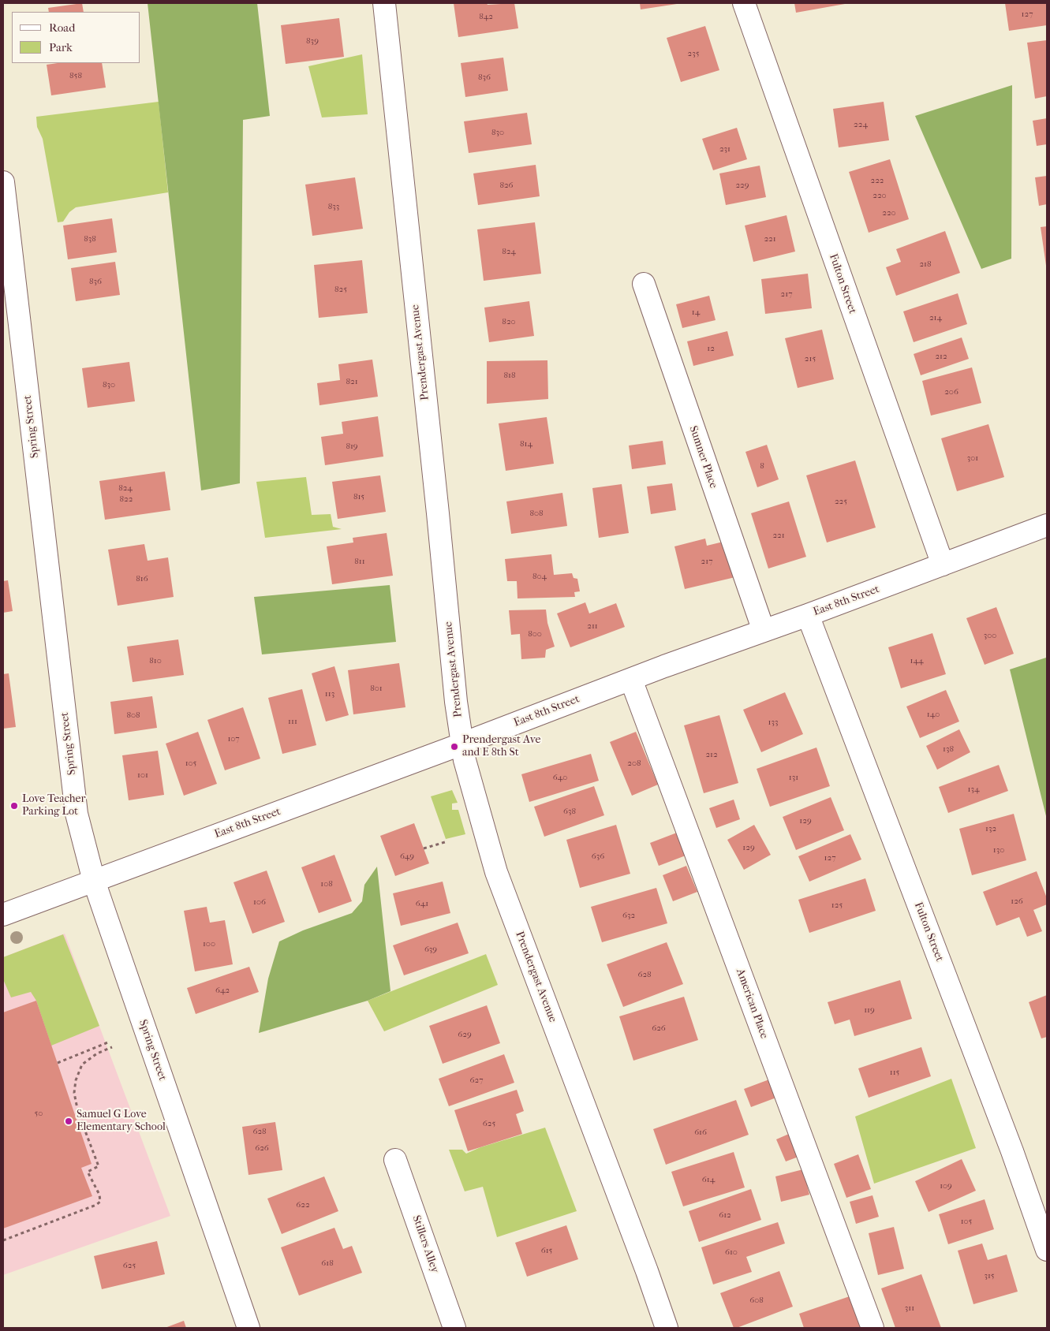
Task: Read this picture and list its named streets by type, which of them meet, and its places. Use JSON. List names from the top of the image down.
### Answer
{
  "streets": {
    "street": [
      "Fulton Street",
      "Prendergast Avenue",
      "Spring Street",
      "Sumner Place",
      "East 8th Street",
      "American Place",
      "Stillers Alley"
    ]
  },
  "crossings": [
    ["Fulton Street", "East 8th Street"],
    ["Prendergast Avenue", "East 8th Street"],
    ["Spring Street", "East 8th Street"],
    ["Sumner Place", "East 8th Street"],
    ["East 8th Street", "American Place"]
  ],
  "places": ["Prendergast Ave and E 8th St", "Love Teacher Parking Lot", "Samuel G Love Elementary School"],
  "house_numbers": [
    "127",
    "842",
    "839",
    "235",
    "858",
    "836",
    "224",
    "830",
    "231",
    "222",
    "826",
    "229",
    "220",
    "833",
    "220",
    "838",
    "221",
    "824",
    "218",
    "836",
    "825",
    "217",
    "14",
    "214",
    "820",
    "12",
    "212",
    "215",
    "818",
    "821",
    "830",
    "206",
    "814",
    "819",
    "301",
    "8",
    "824",
    "815",
    "822",
    "225",
    "808",
    "221",
    "811",
    "217",
    "804",
    "816",
    "211",
    "800",
    "300",
    "810",
    "144",
    "801",
    "113",
    "140",
    "808",
    "111",
    "133",
    "107",
    "138",
    "212",
    "105",
    "208",
    "101",
    "640",
    "131",
    "134",
    "638",
    "129",
    "132",
    "129",
    "130",
    "649",
    "636",
    "127",
    "108",
    "126",
    "106",
    "641",
    "125",
    "632",
    "100",
    "639",
    "628",
    "642",
    "119",
    "626",
    "629",
    "115",
    "627",
    "50",
    "625",
    "628",
    "616",
    "626",
    "614",
    "109",
    "622",
    "612",
    "105",
    "615",
    "610",
    "618",
    "625",
    "315",
    "608",
    "311"
  ],
  "legend": ["Road", "Park"]
}
